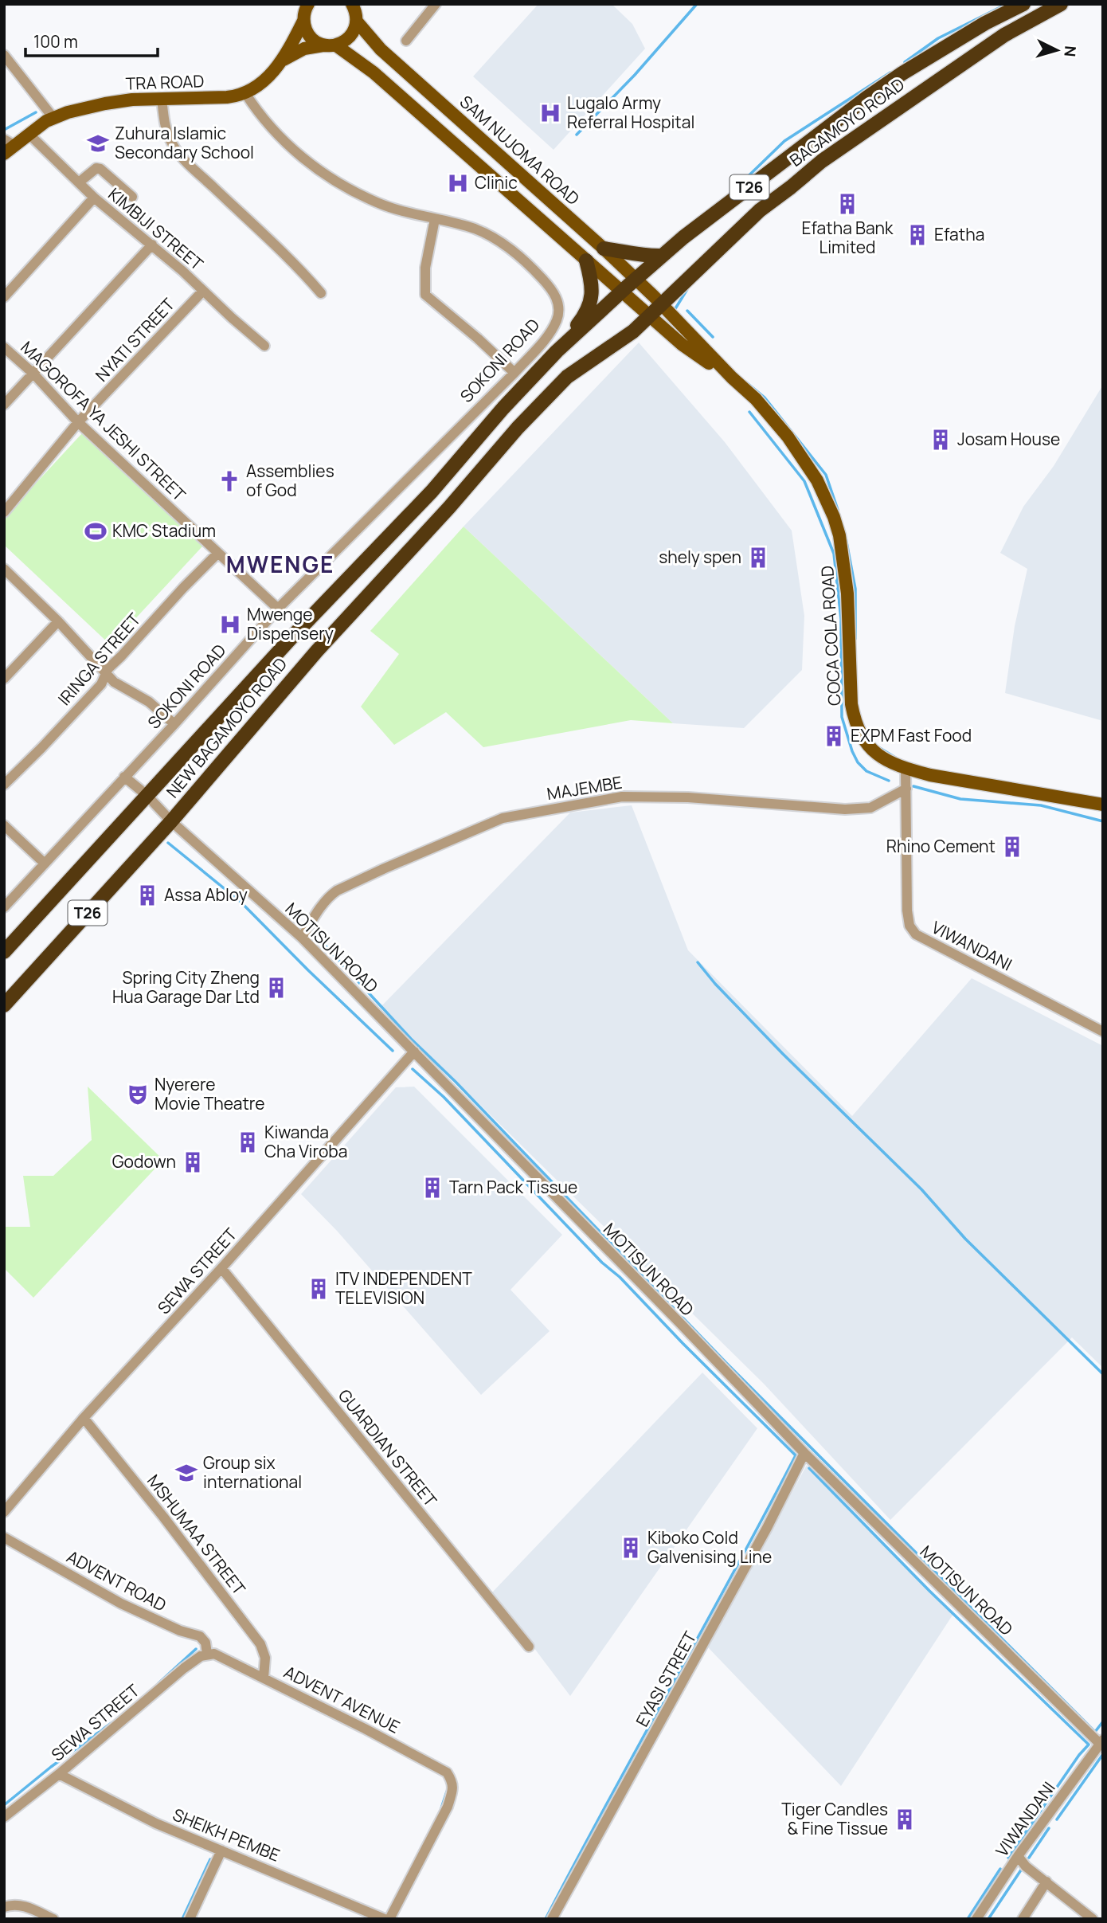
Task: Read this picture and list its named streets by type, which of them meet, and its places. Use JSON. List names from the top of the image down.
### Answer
{
  "streets": {
    "highway": ["BAGAMOYO ROAD", "T26", "NEW BAGAMOYO ROAD"],
    "main road": ["TRA ROAD", "SAM NUJOMA ROAD", "COCA COLA ROAD"],
    "street": [
      "KIMBIJI STREET",
      "NYATI STREET",
      "SOKONI ROAD",
      "MAGOROFA YA JESHI STREET",
      "IRINGA STREET",
      "MAJEMBE",
      "VIWANDANI",
      "MOTISUN ROAD",
      "SEWA STREET",
      "GUARDIAN STREET",
      "MSHUMAA STREET",
      "ADVENT ROAD",
      "EYASI STREET",
      "ADVENT AVENUE",
      "SHEIKH PEMBE"
    ]
  },
  "crossings": [
    ["TRA ROAD", "KIMBIJI STREET"],
    ["BAGAMOYO ROAD", "SAM NUJOMA ROAD"],
    ["BAGAMOYO ROAD", "T26"],
    ["BAGAMOYO ROAD", "COCA COLA ROAD"],
    ["BAGAMOYO ROAD", "NEW BAGAMOYO ROAD"],
    ["SAM NUJOMA ROAD", "T26"],
    ["SAM NUJOMA ROAD", "COCA COLA ROAD"],
    ["T26", "NEW BAGAMOYO ROAD"],
    ["KIMBIJI STREET", "NYATI STREET"],
    ["NYATI STREET", "MAGOROFA YA JESHI STREET"],
    ["SOKONI ROAD", "MAGOROFA YA JESHI STREET"],
    ["SOKONI ROAD", "MOTISUN ROAD"],
    ["MAGOROFA YA JESHI STREET", "IRINGA STREET"],
    ["COCA COLA ROAD", "NEW BAGAMOYO ROAD"],
    ["COCA COLA ROAD", "VIWANDANI"],
    ["NEW BAGAMOYO ROAD", "MOTISUN ROAD"],
    ["MAJEMBE", "VIWANDANI"],
    ["MAJEMBE", "MOTISUN ROAD"],
    ["VIWANDANI", "MOTISUN ROAD"],
    ["MOTISUN ROAD", "SEWA STREET"],
    ["MOTISUN ROAD", "EYASI STREET"],
    ["SEWA STREET", "GUARDIAN STREET"],
    ["SEWA STREET", "MSHUMAA STREET"],
    ["SEWA STREET", "ADVENT ROAD"],
    ["SEWA STREET", "ADVENT AVENUE"],
    ["SEWA STREET", "SHEIKH PEMBE"],
    ["MSHUMAA STREET", "ADVENT AVENUE"],
    ["ADVENT ROAD", "ADVENT AVENUE"]
  ],
  "districts": ["MWENGE"],
  "places": {
    "hospital": ["Lugalo Army Referral Hospital", "Clinic", "Mwenge Dispensery"],
    "school or university": ["Zuhura Islamic Secondary School", "Group six international"],
    "building": [
      "Efatha Bank Limited",
      "Efatha",
      "Josam House",
      "shely spen",
      "EXPM Fast Food",
      "Rhino Cement",
      "Assa Abloy",
      "Spring City Zheng Hua Garage Dar Ltd",
      "Kiwanda Cha Viroba",
      "Godown",
      "Tarn Pack Tissue",
      "ITV INDEPENDENT TELEVISION",
      "Kiboko Cold Galvenising Line",
      "Tiger Candles & Fine Tissue"
    ],
    "church": ["Assemblies of God"],
    "sports": ["KMC Stadium"],
    "theatre": ["Nyerere Movie Theatre"]
  },
  "scale_bar": "100 m",
  "north": "right"
}
